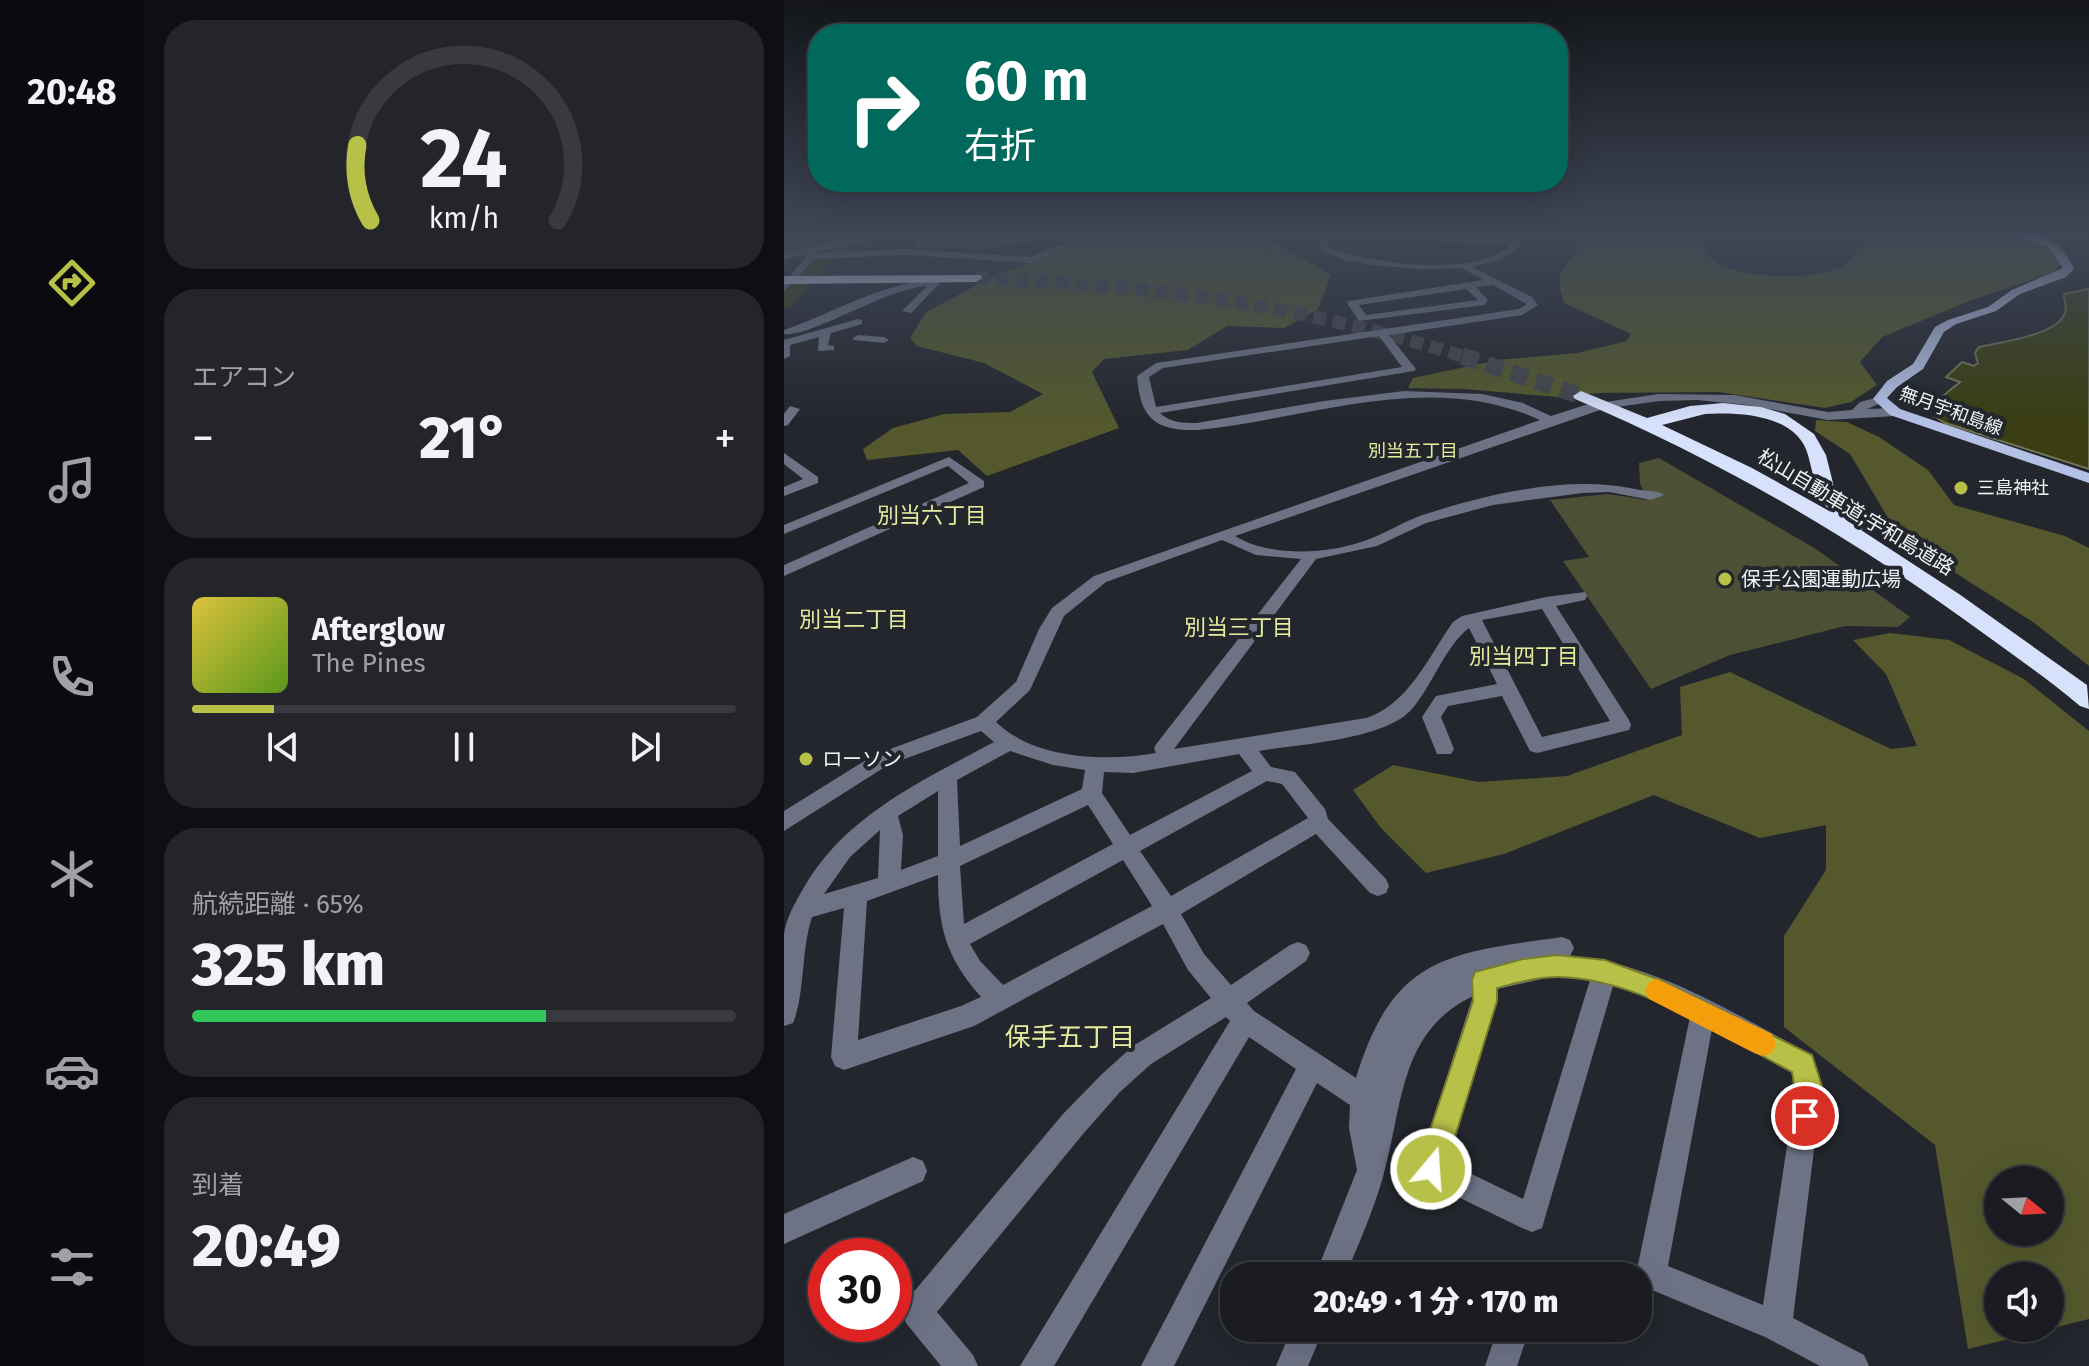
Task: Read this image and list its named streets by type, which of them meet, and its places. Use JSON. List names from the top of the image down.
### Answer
{
  "streets": {
    "highway": ["松山自動車道;宇和島道路"],
    "main road": ["無月宇和島線"]
  },
  "districts": [
    "別当五丁目",
    "別当六丁目",
    "別当二丁目",
    "別当三丁目",
    "別当四丁目",
    "保手五丁目"
  ],
  "places": ["三島神社", "保手公園運動広場", "ローソン"],
  "north": "right",
  "page": {
    "tabs": "20:48",
    "turn": ["60 m", "右折"],
    "tile": [
      "エアコン",
      ["航続距離 · 65%", "325 km"],
      ["到着", "20:49"]
    ],
    "heat": ["−", "21°", "+"],
    "song": ["Afterglow", "The Pines"],
    "limit": "30",
    "trip": "20:49 · 1 分 · 170 m",
    "gauge": ["24", "km/h"]
  }
}
